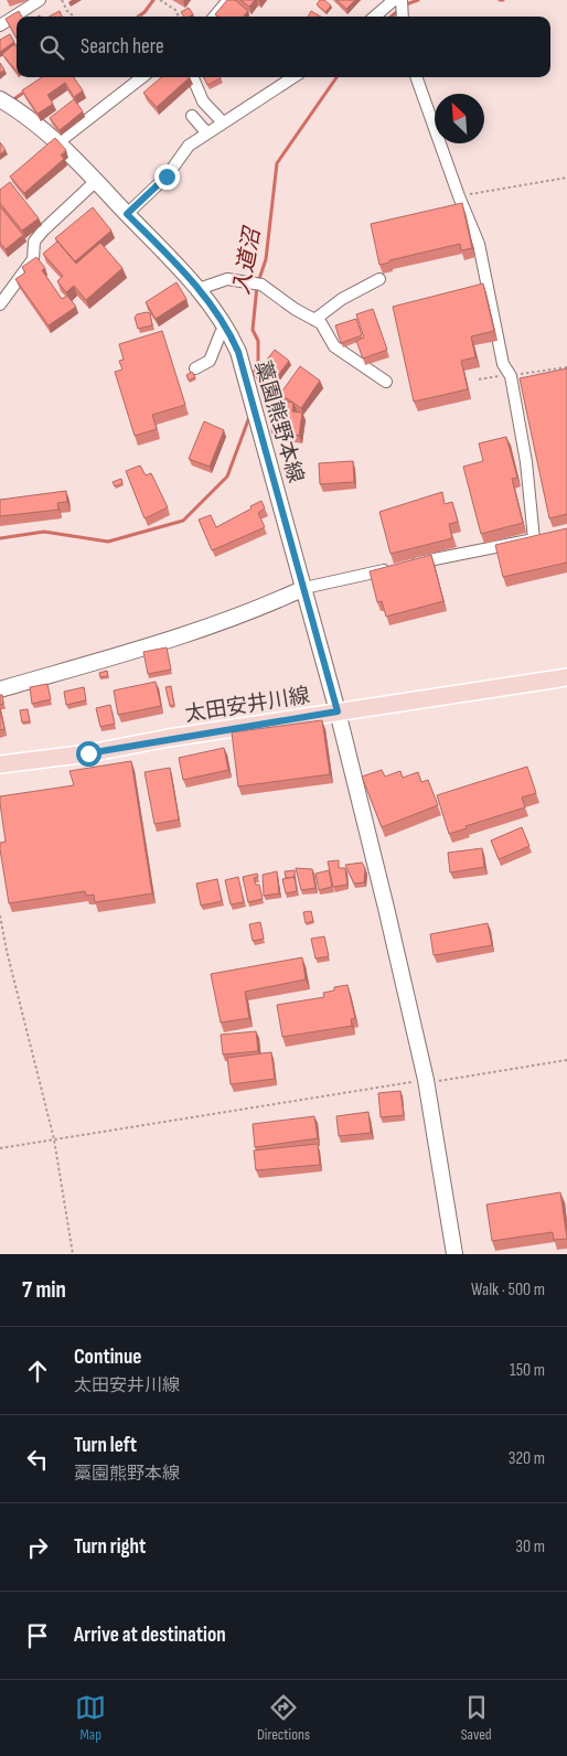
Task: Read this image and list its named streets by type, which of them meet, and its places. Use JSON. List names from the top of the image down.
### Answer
{
  "streets": {
    "main road": ["太田安井川線"],
    "street": ["藁園熊野本線"]
  },
  "crossings": [
    ["藁園熊野本線", "太田安井川線"]
  ],
  "water": ["入道沼"],
  "north": "top left",
  "page": {
    "search": "Search here",
    "heading": ["7 min", "Walk · 500 m"],
    "list": [
      ["Continue", "太田安井川線", "150 m"],
      ["Turn left", "藁園熊野本線", "320 m"],
      ["Turn right", "30 m"],
      "Arrive at destination"
    ],
    "nav": ["Map", "Directions", "Saved"]
  }
}
